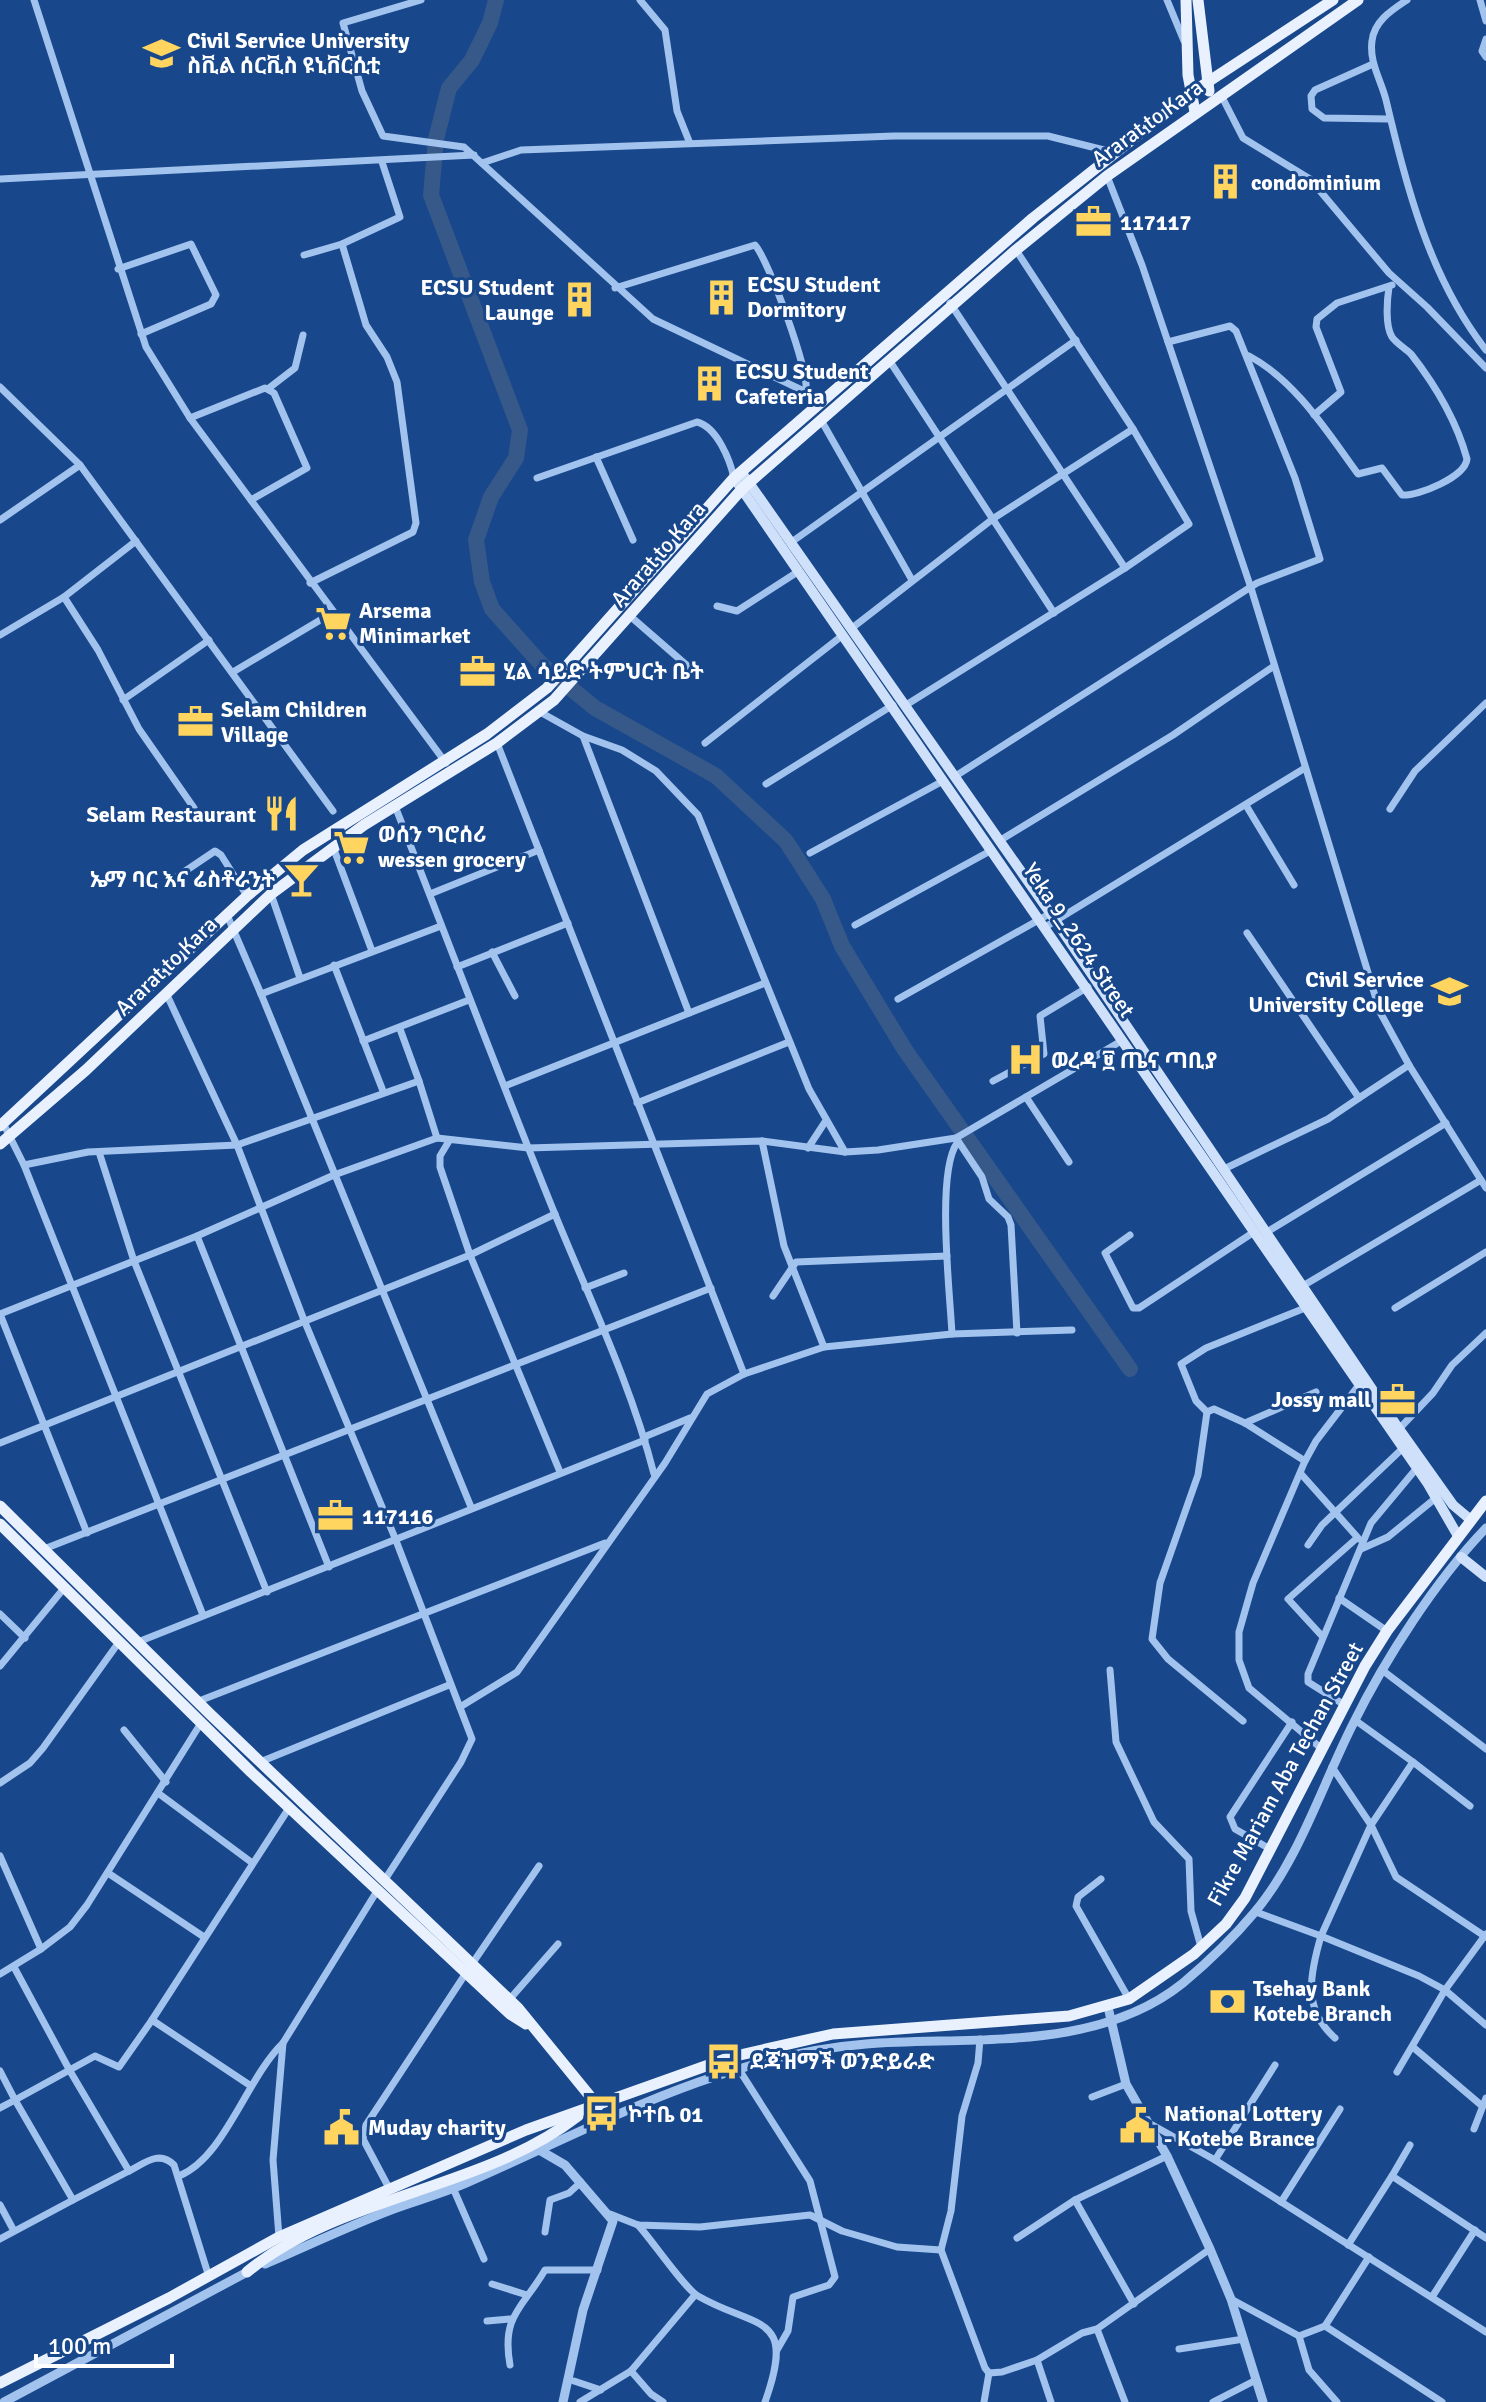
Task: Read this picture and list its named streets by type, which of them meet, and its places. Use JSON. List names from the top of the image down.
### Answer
{
  "streets": {
    "main road": ["Ararat to Kara", "Yeka 9_2624 Street", "Fikre Mariam Aba Techan Street"]
  },
  "crossings": [
    ["Ararat to Kara", "Yeka 9_2624 Street"],
    ["Yeka 9_2624 Street", "Fikre Mariam Aba Techan Street"]
  ],
  "places": {
    "school or university": ["Civil Service University ስቪል ሰርቪስ ዩኒቨርሲቲ", "Civil Service University College"],
    "building": [
      "condominium",
      "ECSU Student Dormitory",
      "ECSU Student Launge",
      "ECSU Student Cafeteria"
    ],
    "office": [
      "117117",
      "ሂል ሳይድ ትምህርት ቤት",
      "Selam Children Village",
      "Jossy mall",
      "117116"
    ],
    "supermarket": ["Arsema Minimarket", "ወሰን ግሮሰሪ wessen grocery"],
    "restaurant": ["Selam Restaurant"],
    "bar": ["ኤማ ባር እና ሬስቶራንት"],
    "hospital": ["ወረዳ ፱ ጤና ጣቢያ"],
    "bank": ["Tsehay Bank Kotebe Branch"],
    "bus stop": ["ደጃዝማች ወንድይራድ", "ኮተቤ 01"],
    "public building": ["National Lottery - Kotebe Brance", "Muday charity"]
  },
  "scale_bar": "100 m"
}
